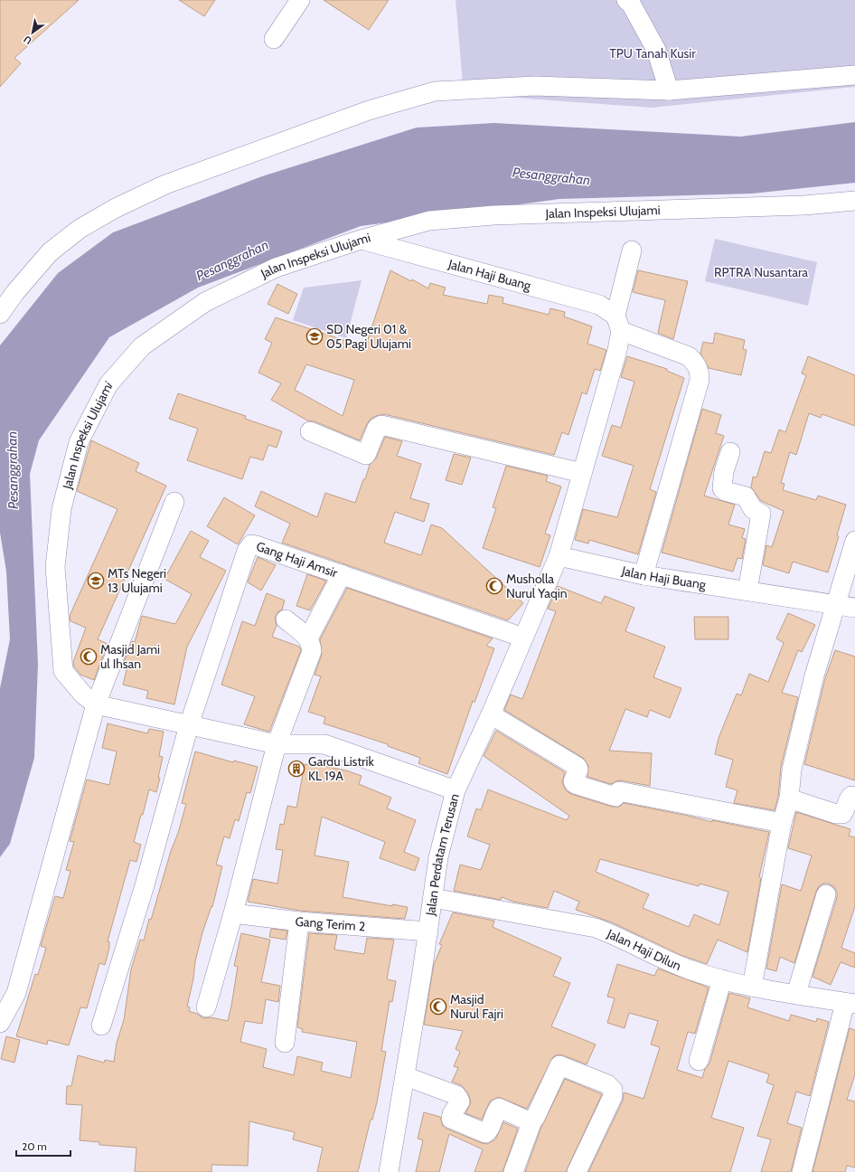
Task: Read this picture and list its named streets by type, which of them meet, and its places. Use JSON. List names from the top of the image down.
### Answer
{
  "streets": {
    "street": [
      "Jalan Inspeksi Ulujami",
      "Jalan Haji Buang",
      "Gang Haji Amsir",
      "Jalan Perdatam Terusan",
      "Gang Terim 2",
      "Jalan Haji Dilun"
    ]
  },
  "crossings": [
    ["Jalan Inspeksi Ulujami", "Jalan Haji Buang"],
    ["Jalan Haji Buang", "Jalan Perdatam Terusan"],
    ["Gang Haji Amsir", "Jalan Perdatam Terusan"],
    ["Jalan Perdatam Terusan", "Gang Terim 2"],
    ["Jalan Perdatam Terusan", "Jalan Haji Dilun"]
  ],
  "water": ["Pesanggrahan"],
  "parks": ["TPU Tanah Kusir", "RPTRA Nusantara"],
  "places": {
    "school or university": ["SD Negeri 01 & 05 Pagi Ulujami", "MTs Negeri 13 Ulujami"],
    "mosque": ["Musholla Nurul Yaqin", "Masjid Jami ul Ihsan", "Masjid Nurul Fajri"],
    "building": ["Gardu Listrik KL 19A"]
  },
  "scale_bar": "20 m",
  "north": "bottom left"
}
